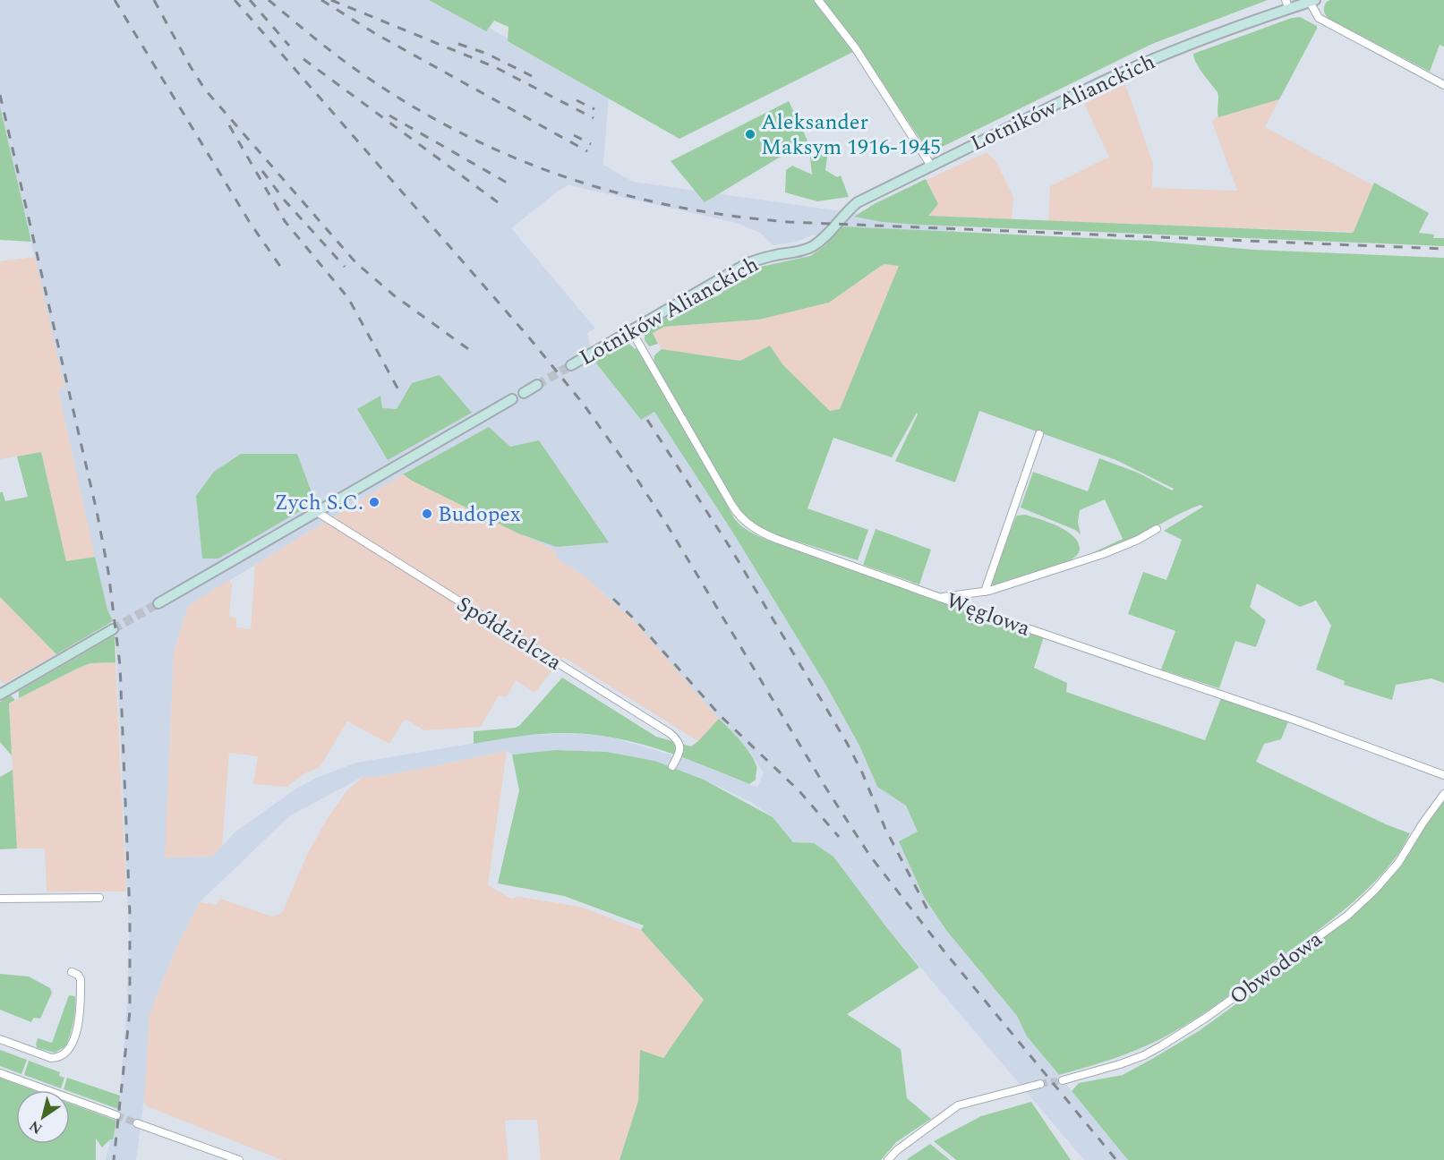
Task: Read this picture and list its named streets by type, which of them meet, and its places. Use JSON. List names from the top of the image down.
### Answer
{
  "streets": {
    "main road": ["Lotników Alianckich"],
    "street": ["Węglowa", "Spółdzielcza", "Obwodowa"]
  },
  "crossings": [
    ["Lotników Alianckich", "Węglowa"]
  ],
  "places": ["Aleksander Maksym 1916-1945", "Zych S.C.", "Budopex"],
  "north": "bottom left"
}
